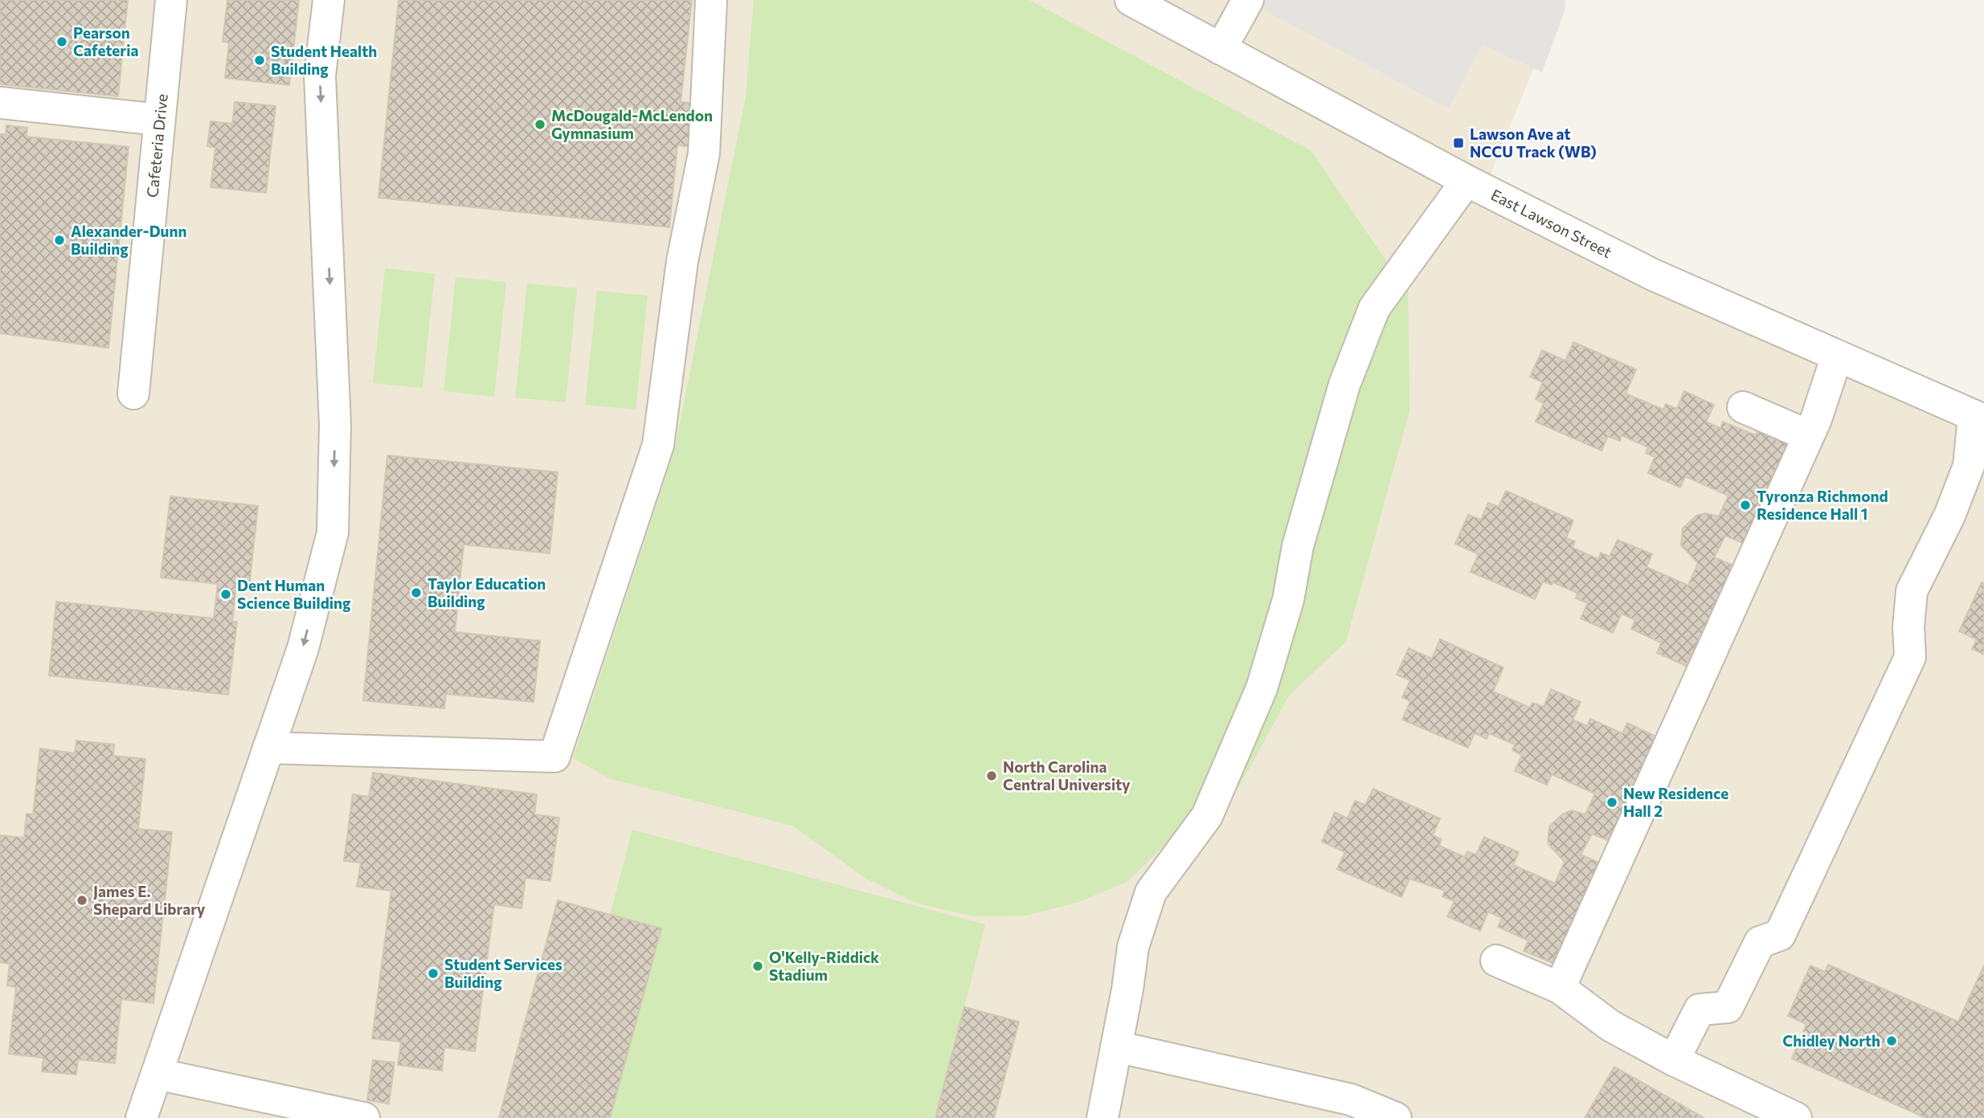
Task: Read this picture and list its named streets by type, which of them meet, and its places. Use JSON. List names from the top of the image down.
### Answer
{
  "streets": {
    "street": ["Cafeteria Drive", "East Lawson Street"]
  },
  "places": {
    "other": [
      "Pearson Cafeteria",
      "Student Health Building",
      "McDougald-McLendon Gymnasium",
      "Alexander-Dunn Building",
      "Tyronza Richmond Residence Hall 1",
      "Taylor Education Building",
      "Dent Human Science Building",
      "North Carolina Central University",
      "New Residence Hall 2",
      "James E. Shepard Library",
      "O'Kelly-Riddick Stadium",
      "Student Services Building",
      "Chidley North"
    ],
    "transit": ["Lawson Ave at NCCU Track (WB)"]
  }
}
